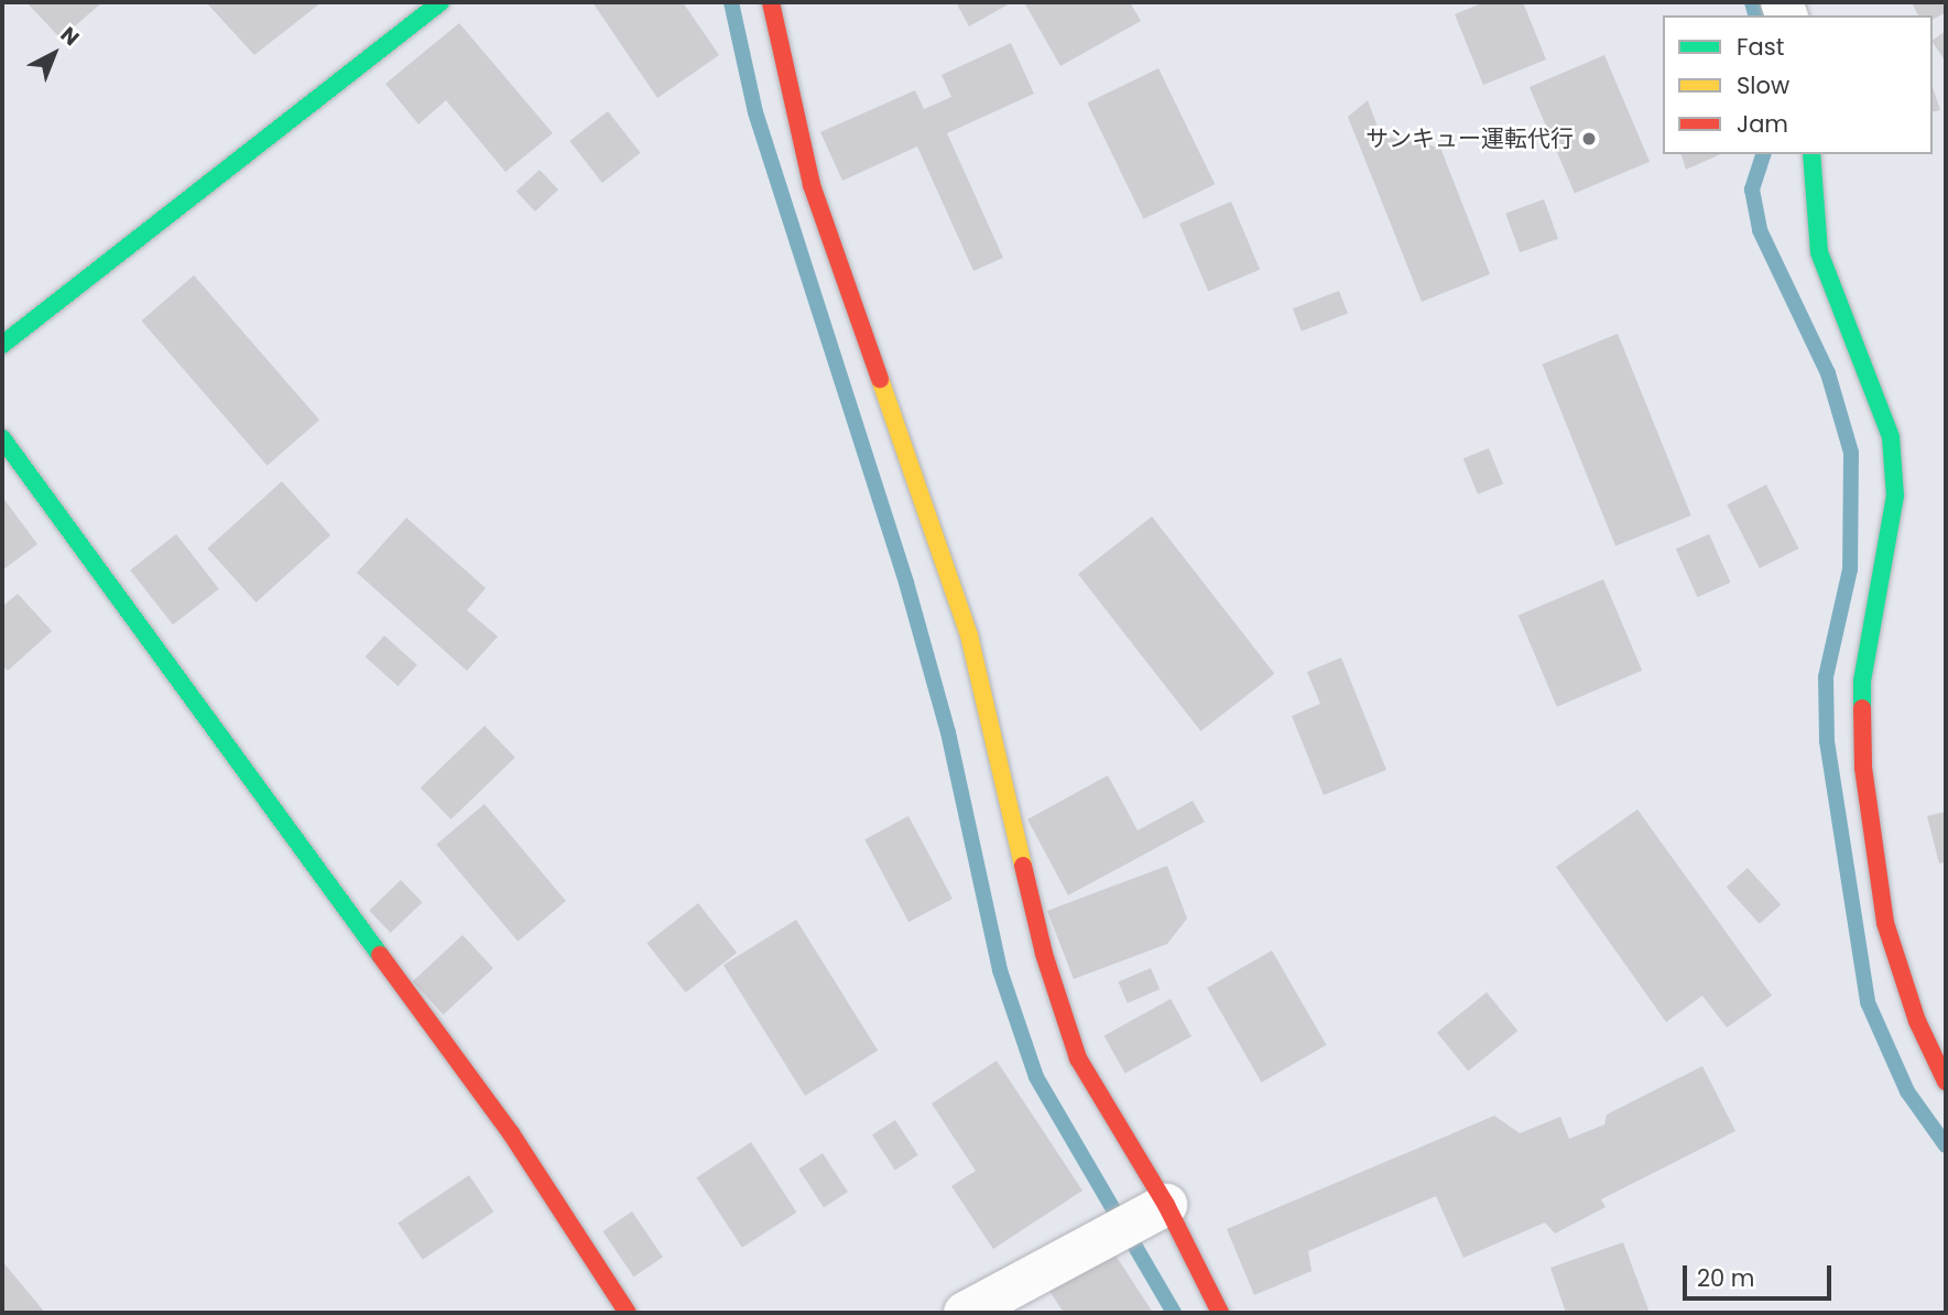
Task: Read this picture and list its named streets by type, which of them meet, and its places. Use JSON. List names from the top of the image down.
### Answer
{
  "places": ["サンキュー運転代行"],
  "legend": ["Fast", "Slow", "Jam"],
  "scale_bar": "20 m",
  "north": "top right"
}
